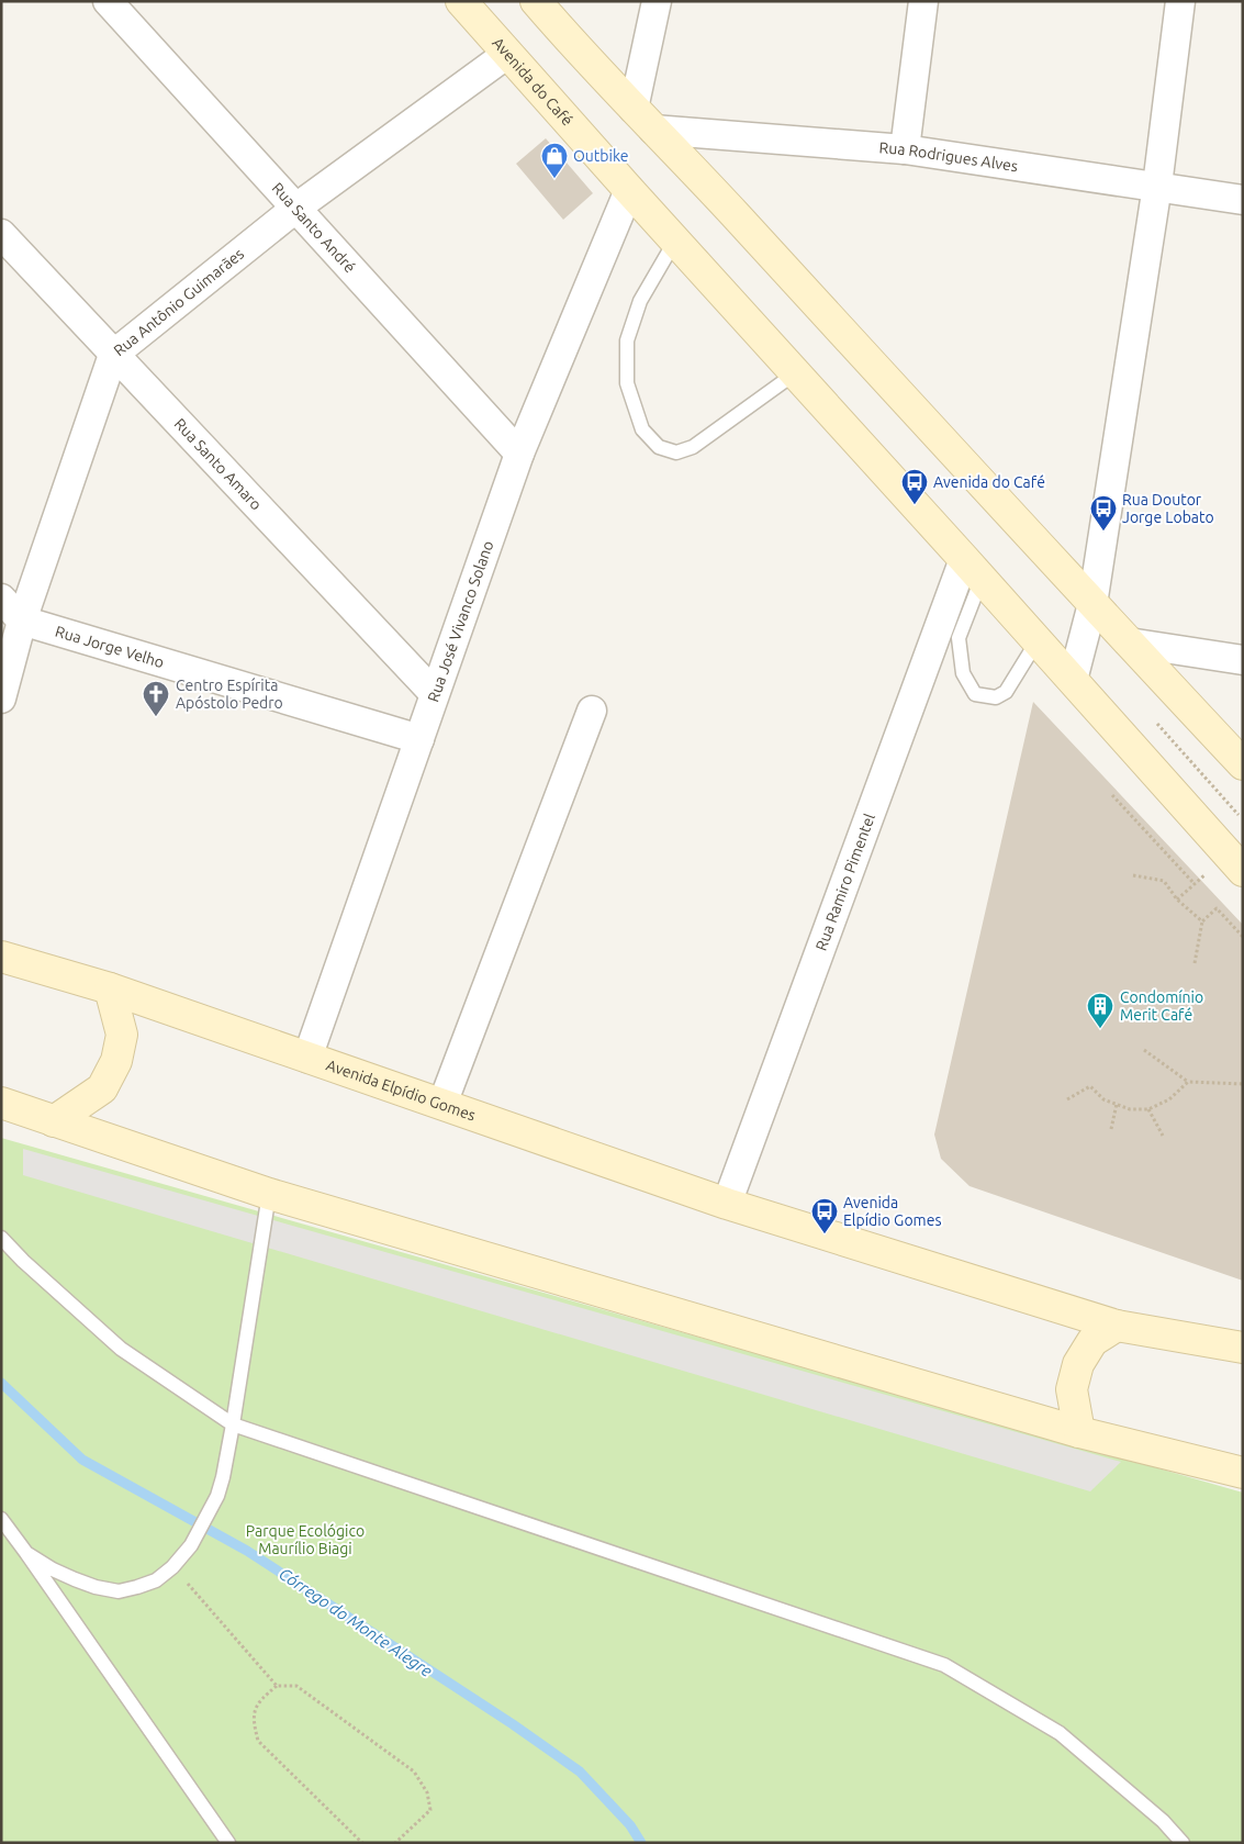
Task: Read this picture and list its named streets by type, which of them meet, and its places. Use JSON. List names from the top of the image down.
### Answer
{
  "streets": {
    "main road": ["Avenida do Café", "Avenida Elpídio Gomes"],
    "street": [
      "Rua Rodrigues Alves",
      "Rua Santo André",
      "Rua Antônio Guimarães",
      "Rua Santo Amaro",
      "Rua José Vivanco Solano",
      "Rua Jorge Velho",
      "Rua Ramiro Pimentel"
    ]
  },
  "crossings": [
    ["Avenida do Café", "Rua Antônio Guimarães"],
    ["Avenida do Café", "Rua José Vivanco Solano"],
    ["Avenida do Café", "Rua Ramiro Pimentel"],
    ["Rua Santo André", "Rua Antônio Guimarães"],
    ["Rua Santo André", "Rua José Vivanco Solano"],
    ["Rua Antônio Guimarães", "Rua Santo Amaro"],
    ["Rua Antônio Guimarães", "Rua Jorge Velho"],
    ["Rua Santo Amaro", "Rua José Vivanco Solano"],
    ["Rua José Vivanco Solano", "Rua Jorge Velho"],
    ["Rua José Vivanco Solano", "Avenida Elpídio Gomes"],
    ["Rua Ramiro Pimentel", "Avenida Elpídio Gomes"]
  ],
  "water": ["Córrego do Monte Alegre"],
  "parks": ["Parque Ecológico Maurílio Biagi"],
  "places": {
    "shop": ["Outbike"],
    "bus stop": ["Avenida do Café", "Rua Doutor Jorge Lobato", "Avenida Elpídio Gomes"],
    "church": ["Centro Espírita Apóstolo Pedro"],
    "building": ["Condomínio Merit Café"]
  }
}
